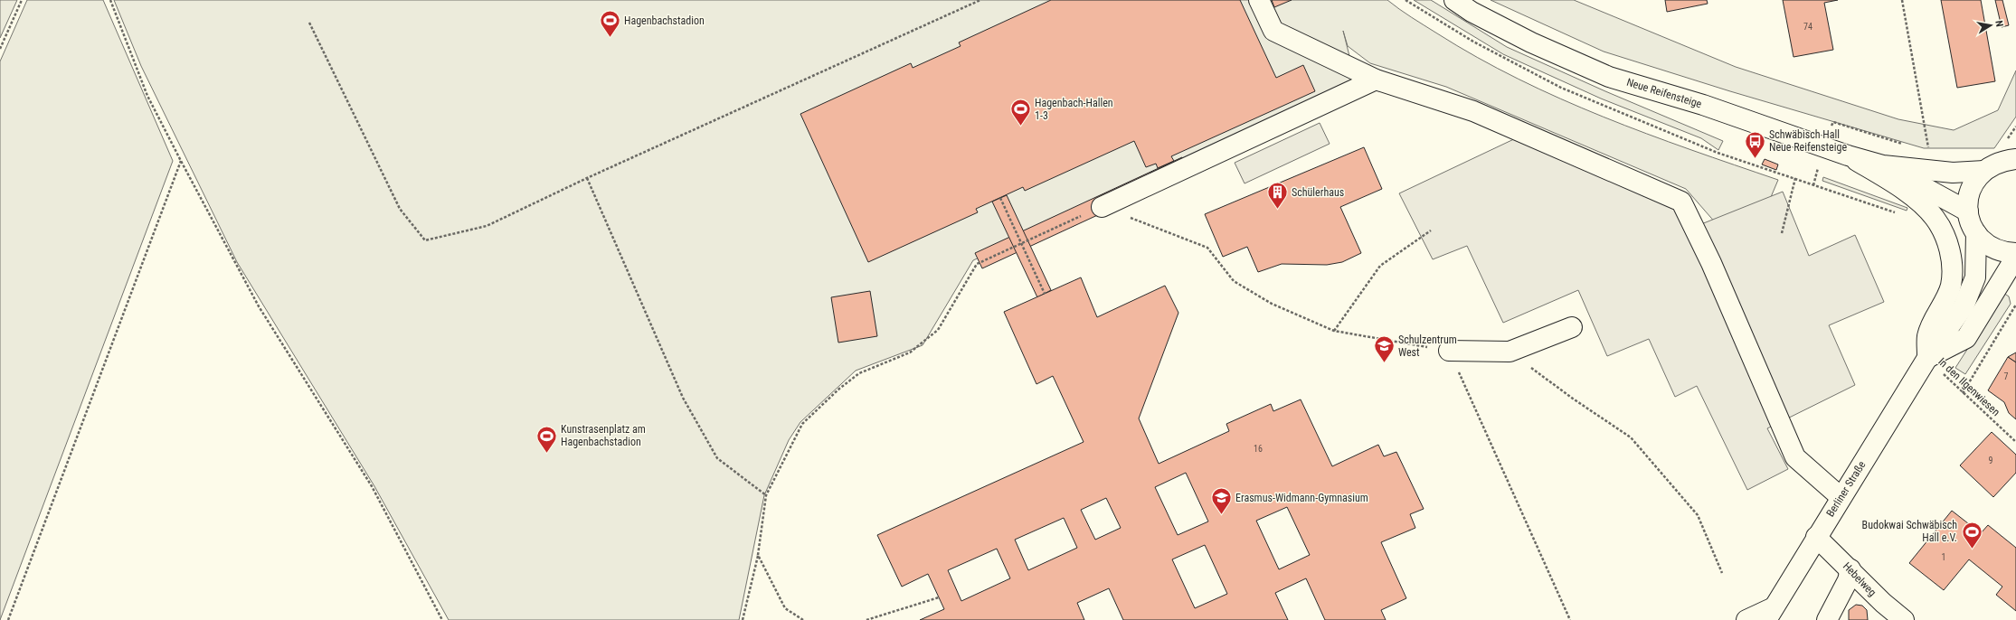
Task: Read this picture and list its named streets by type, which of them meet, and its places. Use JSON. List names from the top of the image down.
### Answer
{
  "streets": {
    "street": ["Neue Reifensteige", "Berliner Straße", "Hebelweg"],
    "path": ["In den Ilgenwiesen"]
  },
  "crossings": [
    ["In den Ilgenwiesen", "Berliner Straße"],
    ["Berliner Straße", "Hebelweg"]
  ],
  "places": {
    "sports": [
      "Hagenbachstadion",
      "Hagenbach-Hallen 1-3",
      "Kunstrasenplatz am Hagenbachstadion",
      "Budokwai Schwäbisch Hall e.V."
    ],
    "bus stop": ["Schwäbisch Hall Neue Reifensteige"],
    "building": ["Schülerhaus"],
    "school or university": ["Schulzentrum West", "Erasmus-Widmann-Gymnasium"]
  },
  "house_numbers": [
    "74",
    "7",
    "16",
    "9",
    "1"
  ],
  "north": "right"
}
